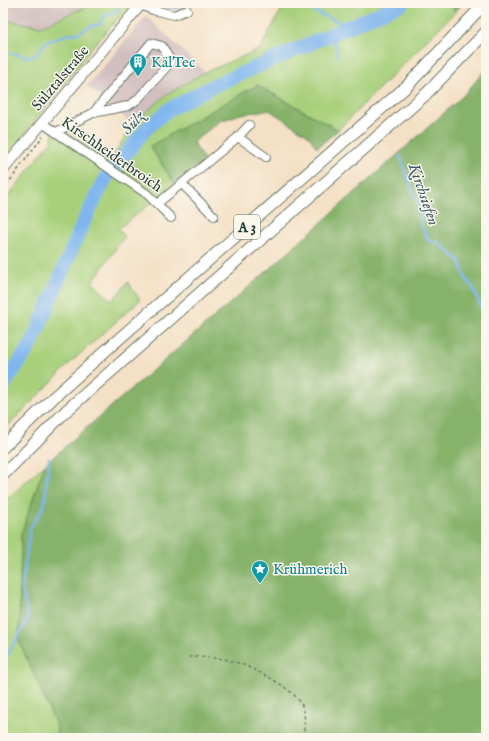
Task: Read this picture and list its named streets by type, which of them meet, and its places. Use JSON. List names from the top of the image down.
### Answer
{
  "streets": {
    "highway": ["A 3"],
    "main road": ["Sülztalstraße"],
    "street": ["Kirschheiderbroich"]
  },
  "crossings": [
    ["Sülztalstraße", "Kirschheiderbroich"]
  ],
  "water": ["Sülz", "Kirchsiefen"],
  "places": {
    "building": ["KälTec"],
    "place": ["Krühmerich"]
  }
}
